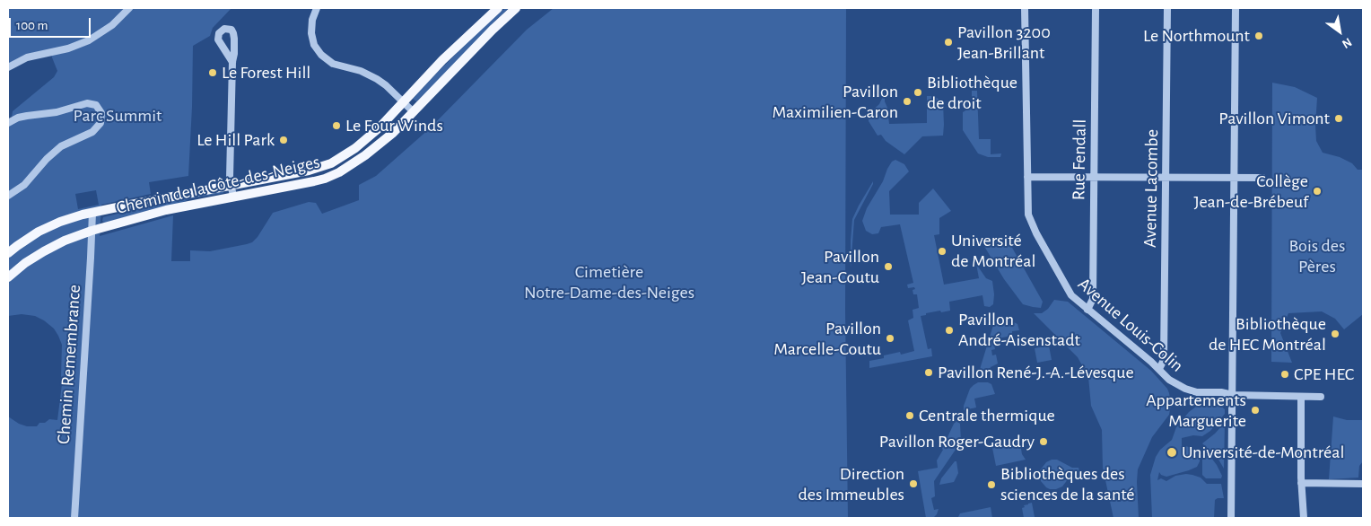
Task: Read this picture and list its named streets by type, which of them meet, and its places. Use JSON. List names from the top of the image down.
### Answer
{
  "streets": {
    "main road": ["Chemin de la Côte-des-Neiges"],
    "street": [
      "Rue Fendall",
      "Avenue Lacombe",
      "Avenue Louis-Colin",
      "Chemin Remembrance"
    ]
  },
  "crossings": [
    ["Rue Fendall", "Avenue Louis-Colin"],
    ["Chemin de la Côte-des-Neiges", "Chemin Remembrance"],
    ["Avenue Lacombe", "Avenue Louis-Colin"]
  ],
  "parks": ["Parc Summit", "Bois des Pères", "Cimetière Notre-Dame-des-Neiges"],
  "places": [
    "Le Northmount",
    "Pavillon 3200 Jean-Brillant",
    "Le Forest Hill",
    "Bibliothèque de droit",
    "Pavillon Maximilien-Caron",
    "Pavillon Vimont",
    "Le Four Winds",
    "Le Hill Park",
    "Collège Jean-de-Brébeuf",
    "Université de Montréal",
    "Pavillon Jean-Coutu",
    "Pavillon André-Aisenstadt",
    "Bibliothèque de HEC Montréal",
    "Pavillon Marcelle-Coutu",
    "Pavillon René-J.-A.-Lévesque",
    "CPE HEC",
    "Appartements Marguerite",
    "Centrale thermique",
    "Pavillon Roger-Gaudry",
    "Université-de-Montréal",
    "Direction des Immeubles",
    "Bibliothèques des sciences de la santé"
  ],
  "scale_bar": "100 m",
  "north": "bottom right"
}
